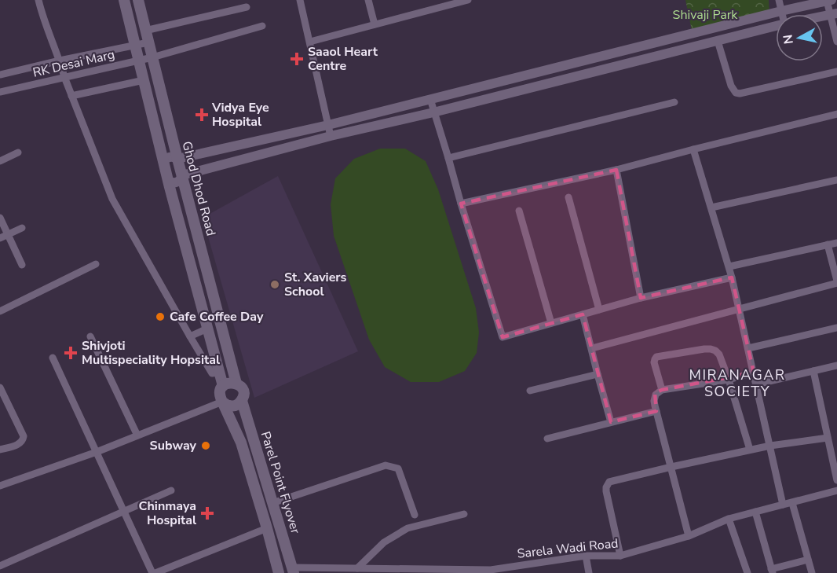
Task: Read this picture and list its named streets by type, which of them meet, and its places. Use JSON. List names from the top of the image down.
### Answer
{
  "streets": {
    "main road": ["Ghod Dhod Road", "Parel Point Flyover"],
    "street": ["RK Desai Marg", "Sarela Wadi Road"]
  },
  "crossings": [
    ["RK Desai Marg", "Ghod Dhod Road"],
    ["Ghod Dhod Road", "Parel Point Flyover"],
    ["Parel Point Flyover", "Sarela Wadi Road"]
  ],
  "districts": ["MIRANAGAR SOCIETY"],
  "parks": ["Shivaji Park"],
  "places": {
    "health": [
      "Saaol Heart Centre",
      "Vidya Eye Hospital",
      "Shivjoti Multispeciality Hopsital",
      "Chinmaya Hospital"
    ],
    "other": ["St. Xaviers School", "Cafe Coffee Day", "Subway"]
  },
  "north": "left"
}
